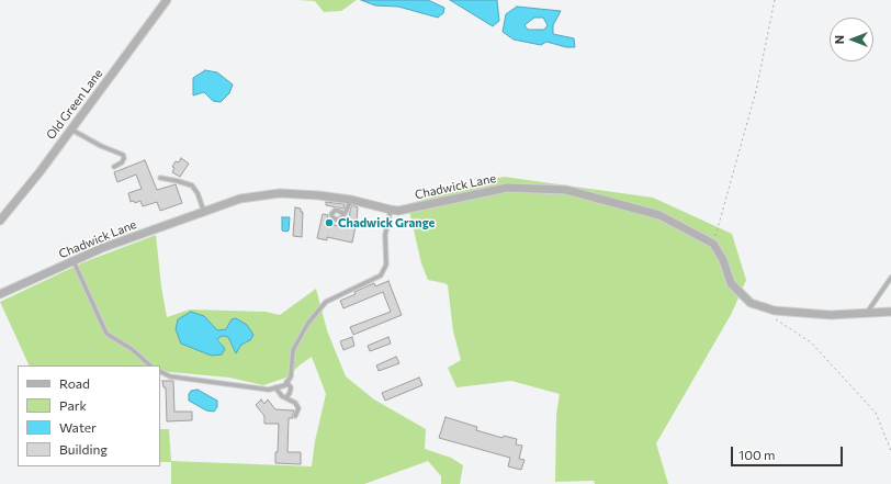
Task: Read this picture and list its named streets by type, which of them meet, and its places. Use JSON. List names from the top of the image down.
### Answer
{
  "streets": {
    "street": ["Old Green Lane", "Chadwick Lane"]
  },
  "places": ["Chadwick Grange"],
  "legend": [
    "Road",
    "Park",
    "Water",
    "Building"
  ],
  "scale_bar": "100 m",
  "north": "left"
}
